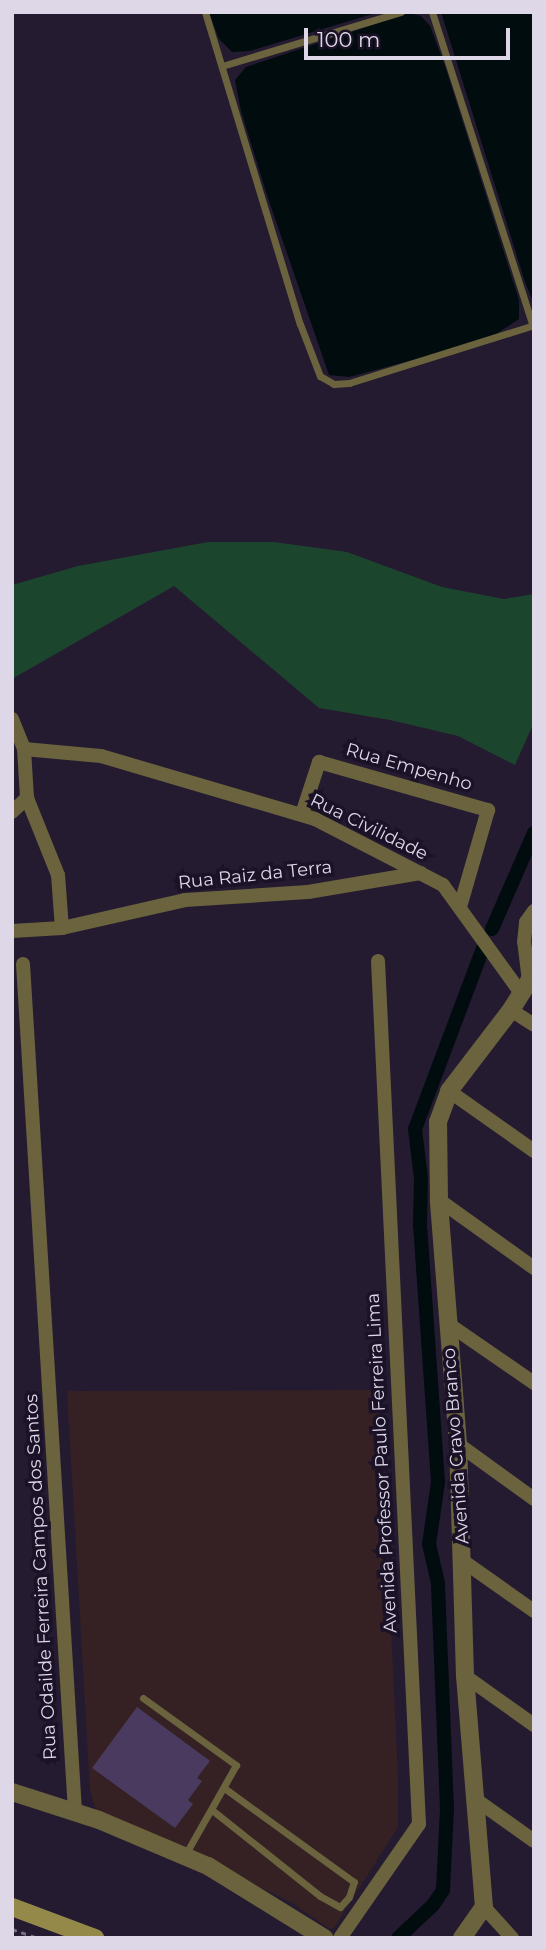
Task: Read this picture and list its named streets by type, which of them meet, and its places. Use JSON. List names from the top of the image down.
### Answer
{
  "streets": {
    "street": [
      "Rua Empenho",
      "Rua Civilidade",
      "Rua Raiz da Terra",
      "Avenida Cravo Branco",
      "Avenida Professor Paulo Ferreira Lima",
      "Rua Odailde Ferreira Campos dos Santos"
    ]
  },
  "crossings": [
    ["Rua Empenho", "Rua Civilidade"],
    ["Rua Civilidade", "Rua Raiz da Terra"],
    ["Rua Civilidade", "Avenida Cravo Branco"]
  ],
  "scale_bar": "100 m"
}
